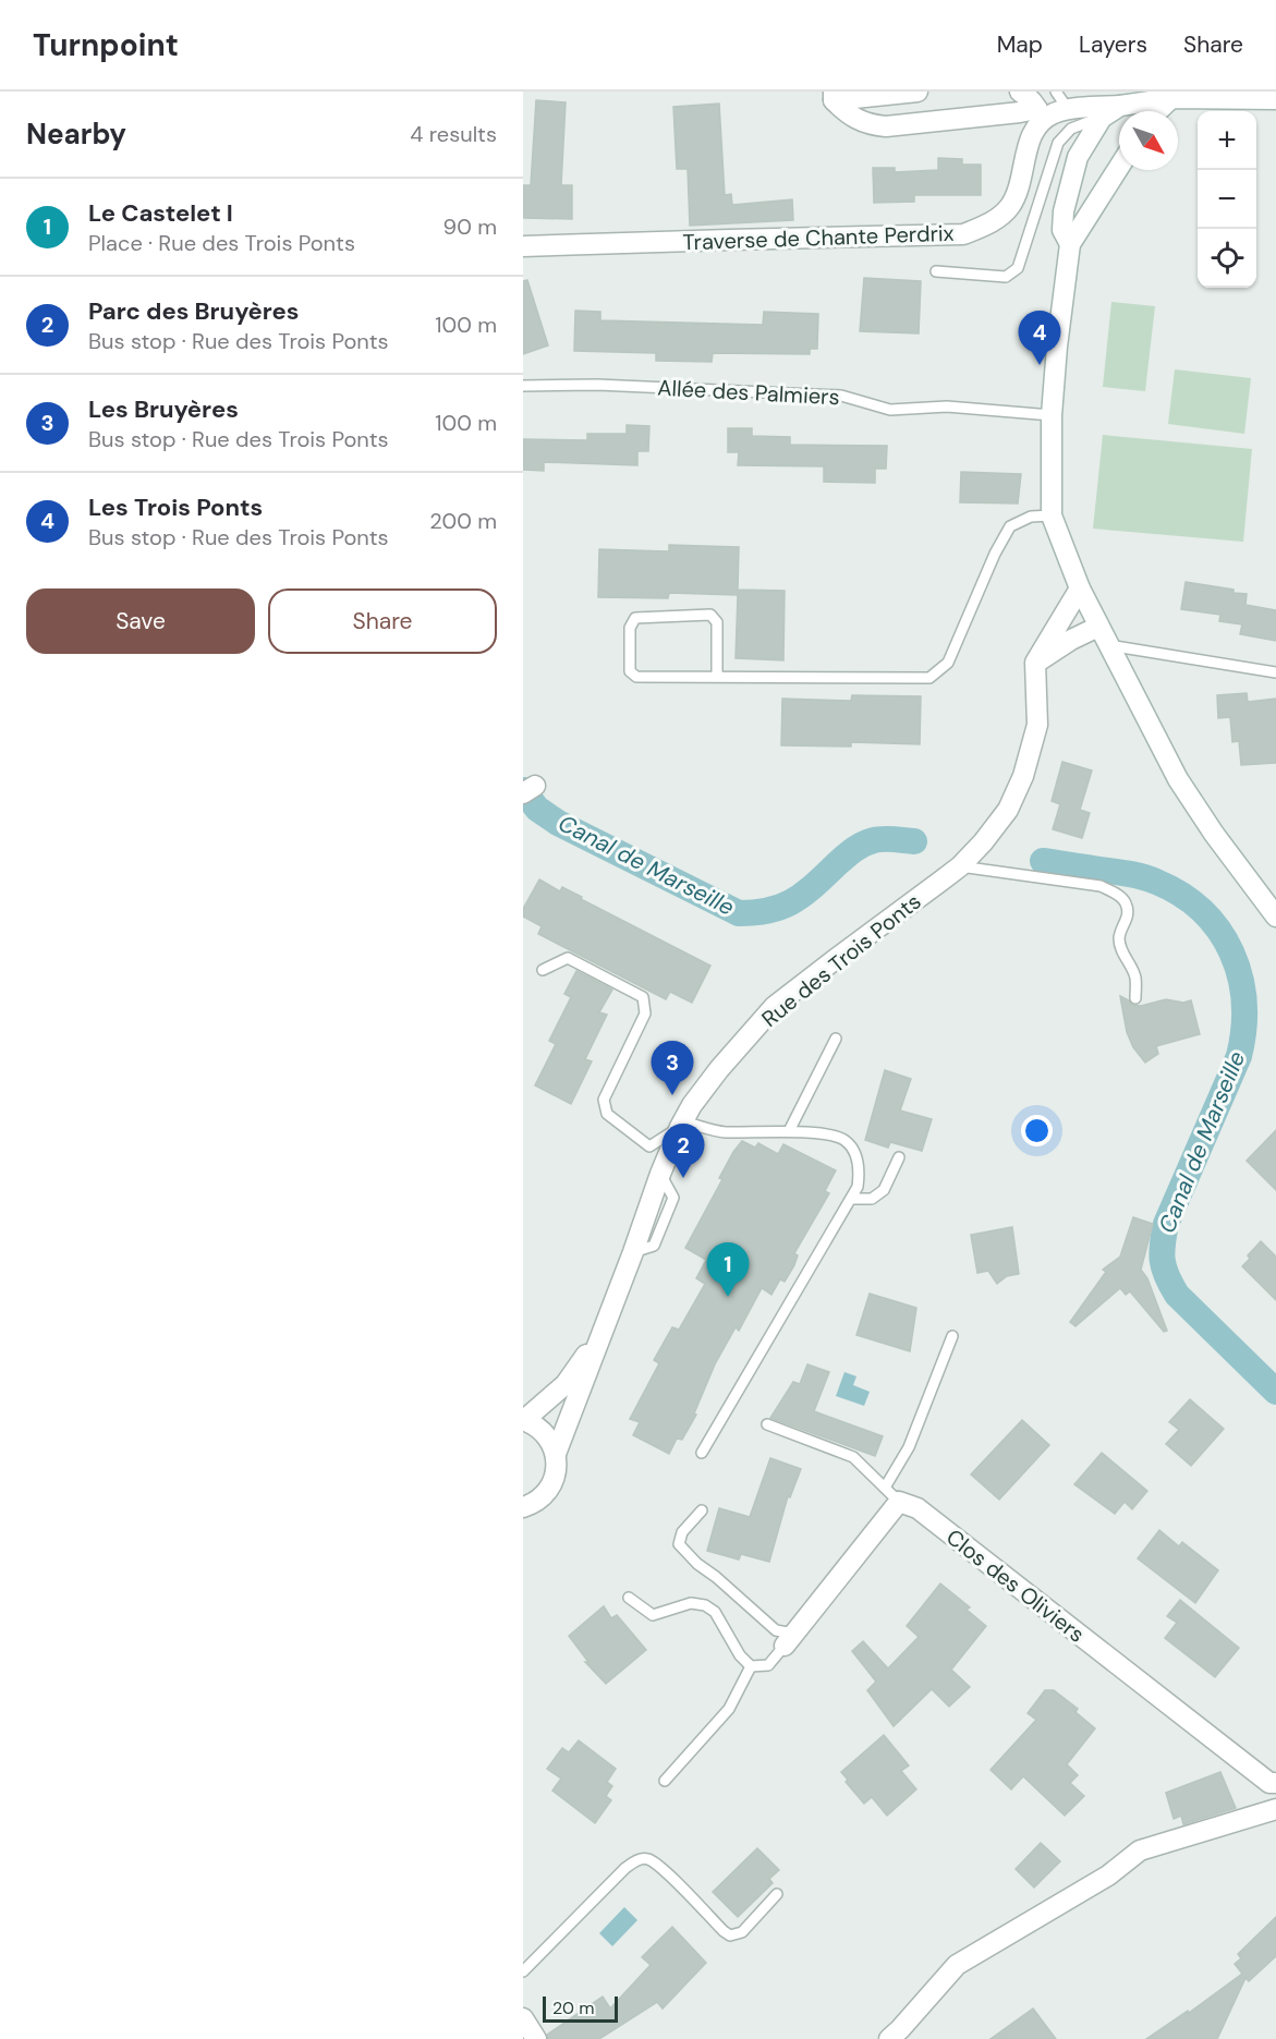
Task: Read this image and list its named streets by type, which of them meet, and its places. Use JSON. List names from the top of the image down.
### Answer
{
  "streets": {
    "street": ["Traverse de Chante Perdrix", "Rue des Trois Ponts", "Clos des Oliviers"],
    "lane": ["Allée des Palmiers"]
  },
  "water": ["Canal de Marseille"],
  "scale_bar": "20 m",
  "north": "bottom right",
  "page": {
    "header": "Turnpoint",
    "nav": ["Map", "Layers", "Share"],
    "heading": ["Nearby", "4 results"],
    "map_buttons": ["+", "−"],
    "list": [
      {
        "mark": "1",
        "name": "Le Castelet I",
        "note": "Place · Rue des Trois Ponts",
        "value": "90 m"
      },
      {
        "mark": "2",
        "name": "Parc des Bruyères",
        "note": "Bus stop · Rue des Trois Ponts",
        "value": "100 m"
      },
      {
        "mark": "3",
        "name": "Les Bruyères",
        "note": "Bus stop · Rue des Trois Ponts",
        "value": "100 m"
      },
      {
        "mark": "4",
        "name": "Les Trois Ponts",
        "note": "Bus stop · Rue des Trois Ponts",
        "value": "200 m"
      }
    ],
    "pins": [
      "4",
      "3",
      "2",
      "1"
    ],
    "buttons": ["Save", "Share"],
    "scale": "20 m"
  }
}
